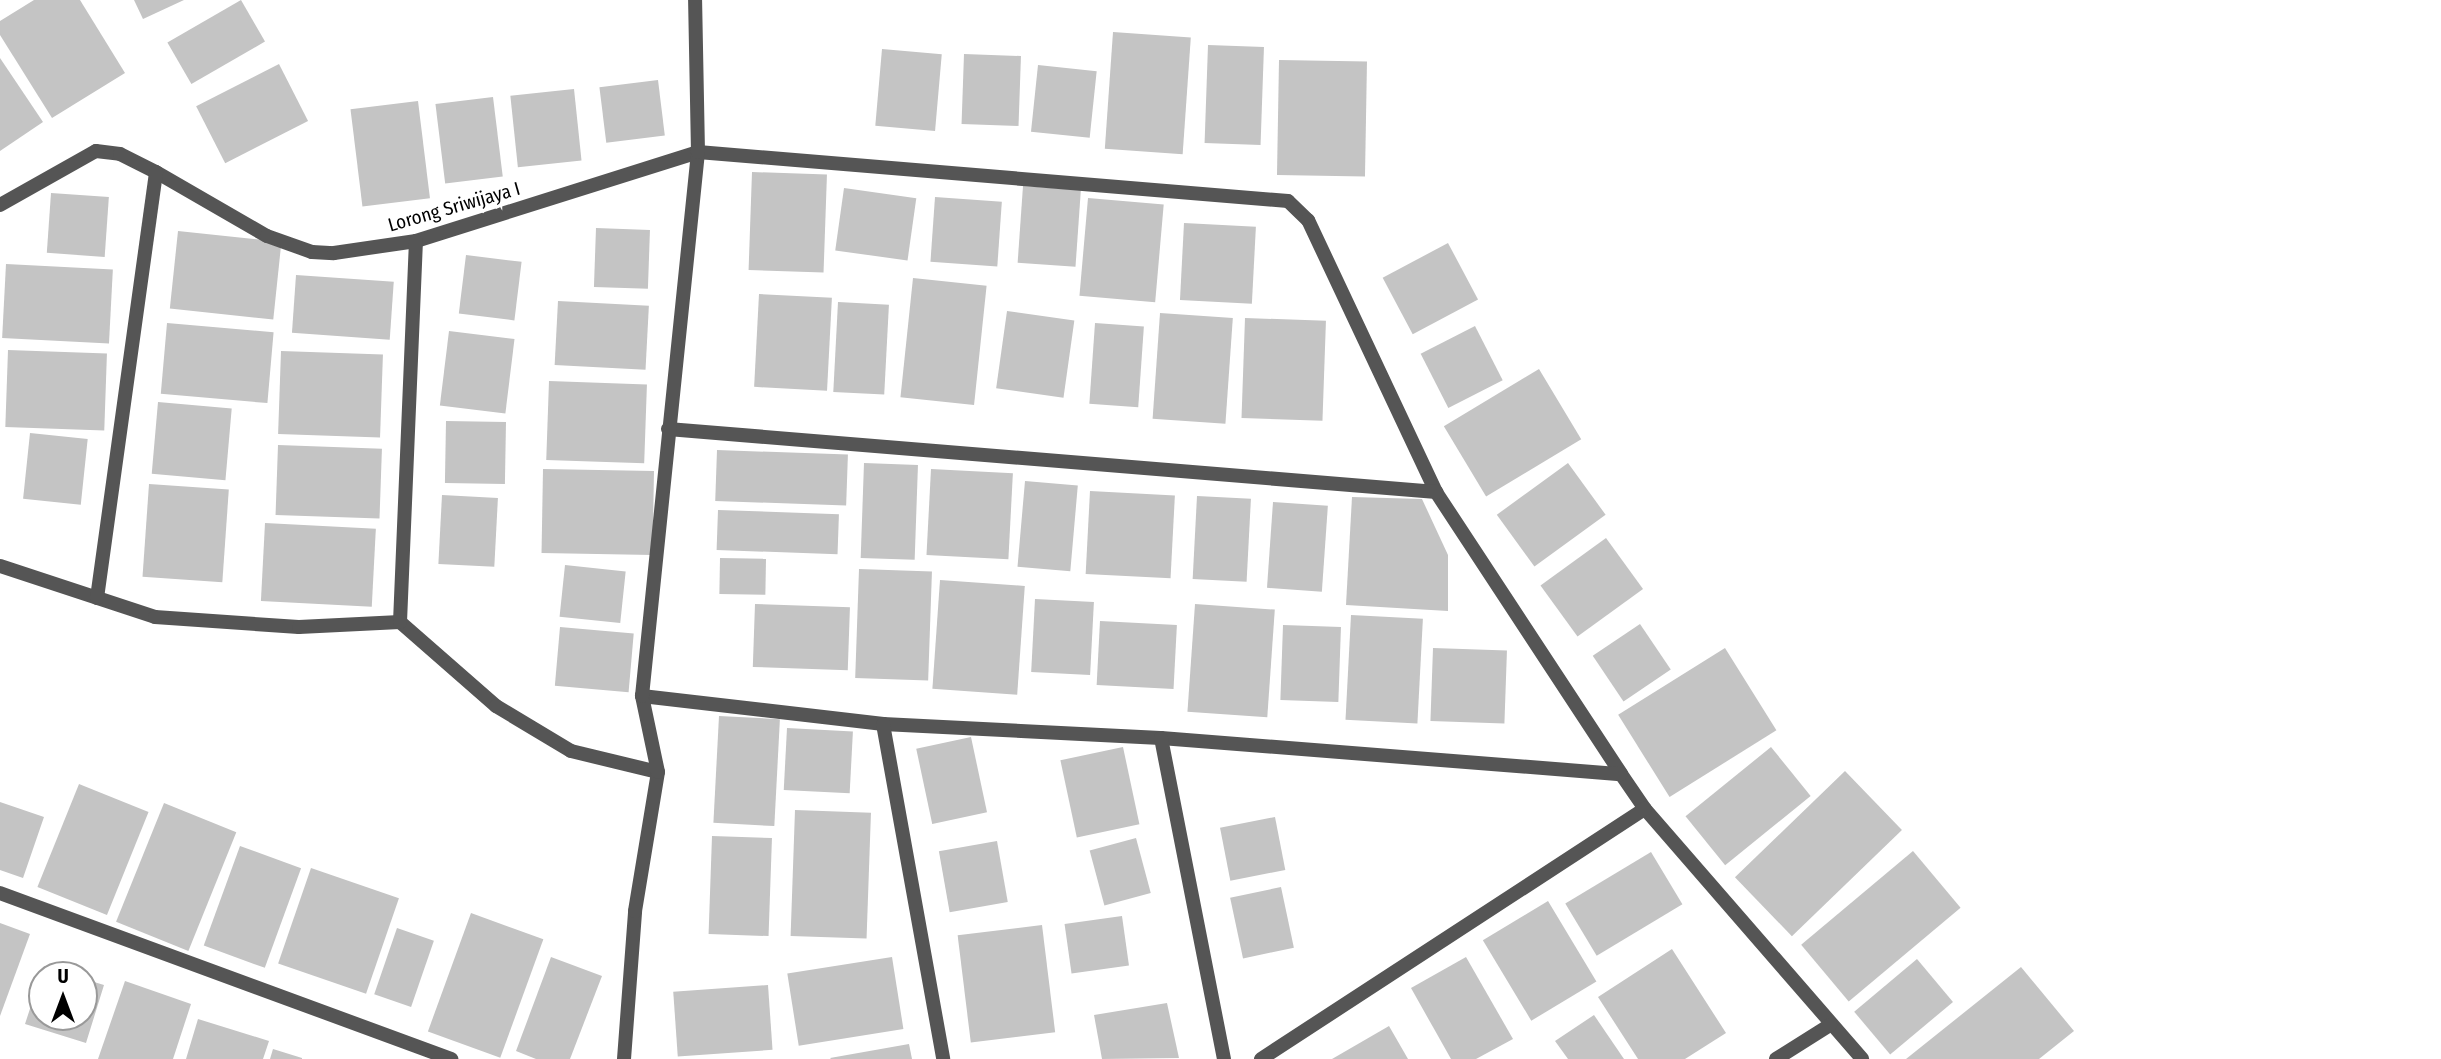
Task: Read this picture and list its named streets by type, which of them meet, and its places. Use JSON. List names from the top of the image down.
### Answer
{
  "streets": {
    "street": ["Lorong Sriwijaya I"]
  },
  "north": "top"
}
